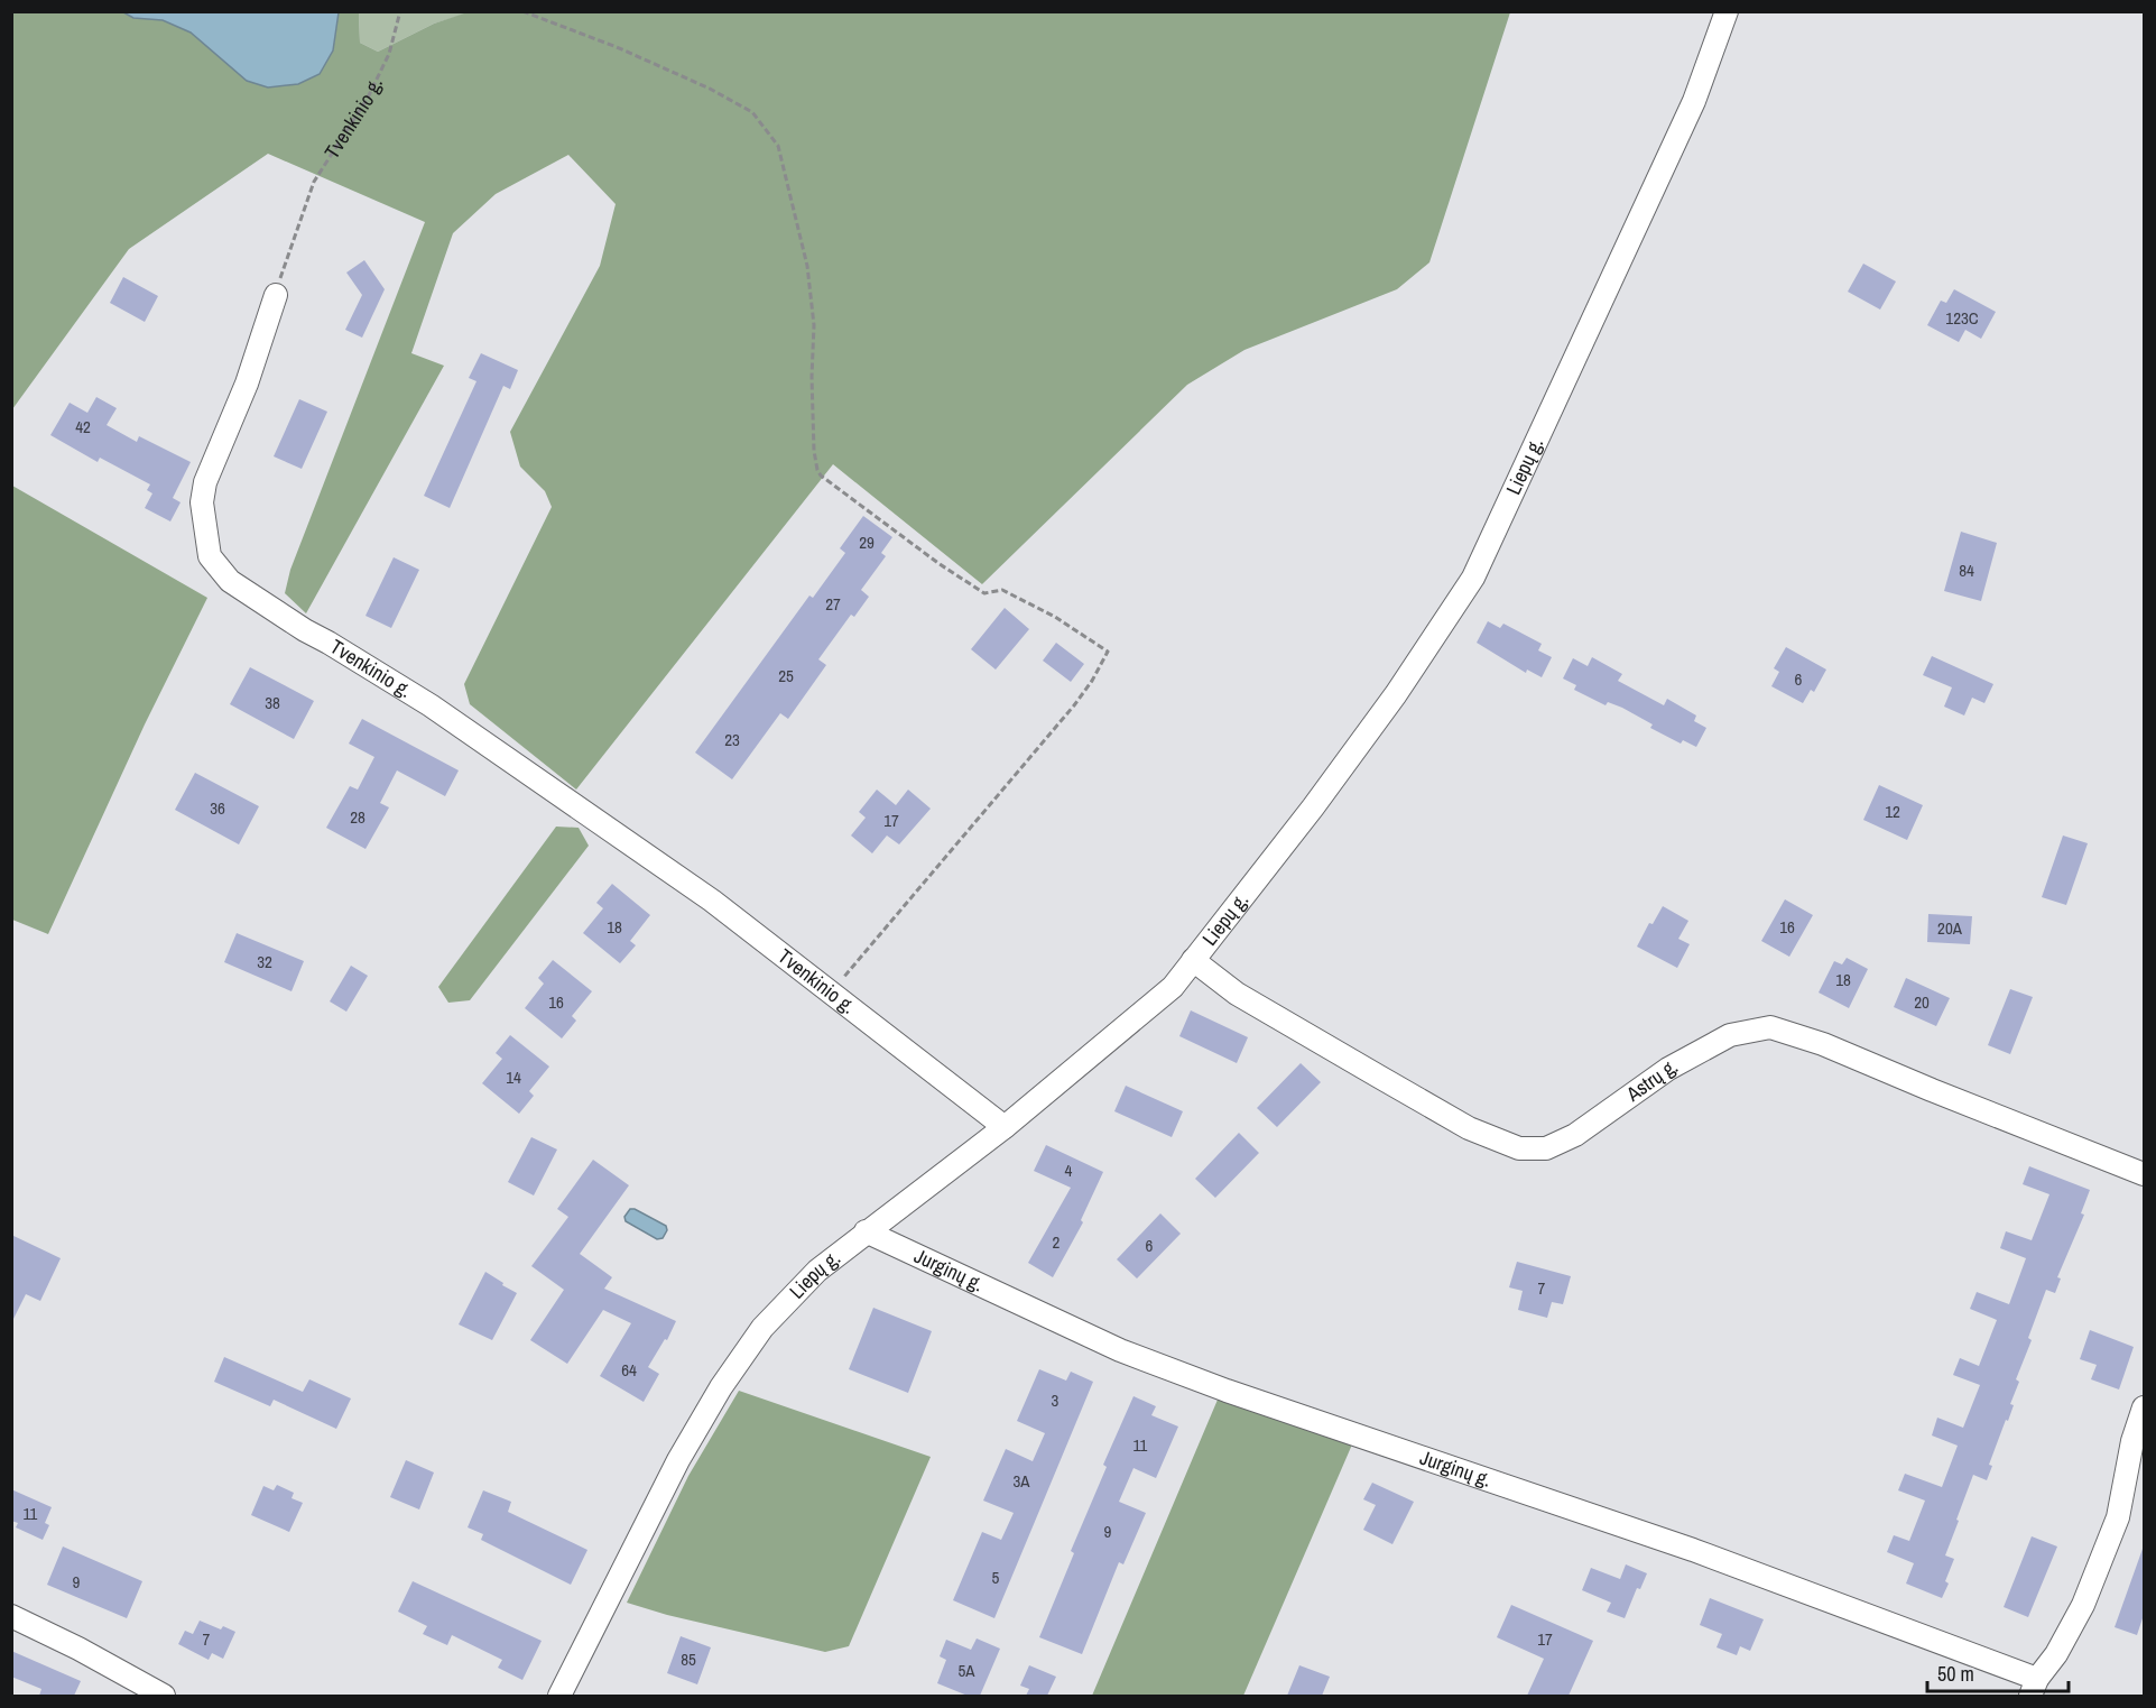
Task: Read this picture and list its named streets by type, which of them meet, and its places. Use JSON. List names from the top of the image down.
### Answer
{
  "streets": {
    "street": [
      "Tvenkinio g.",
      "Liepų g.",
      "Astrų g.",
      "Jurginų g."
    ]
  },
  "crossings": [
    ["Tvenkinio g.", "Liepų g."],
    ["Liepų g.", "Astrų g."],
    ["Liepų g.", "Jurginų g."]
  ],
  "house_numbers": [
    "123C",
    "42",
    "29",
    "84",
    "27",
    "25",
    "6",
    "38",
    "23",
    "36",
    "12",
    "28",
    "17",
    "18",
    "16",
    "20A",
    "32",
    "18",
    "16",
    "20",
    "14",
    "4",
    "2",
    "6",
    "7",
    "64",
    "3",
    "11",
    "3A",
    "11",
    "9",
    "5",
    "9",
    "7",
    "17",
    "85",
    "5A"
  ],
  "scale_bar": "50 m"
}
